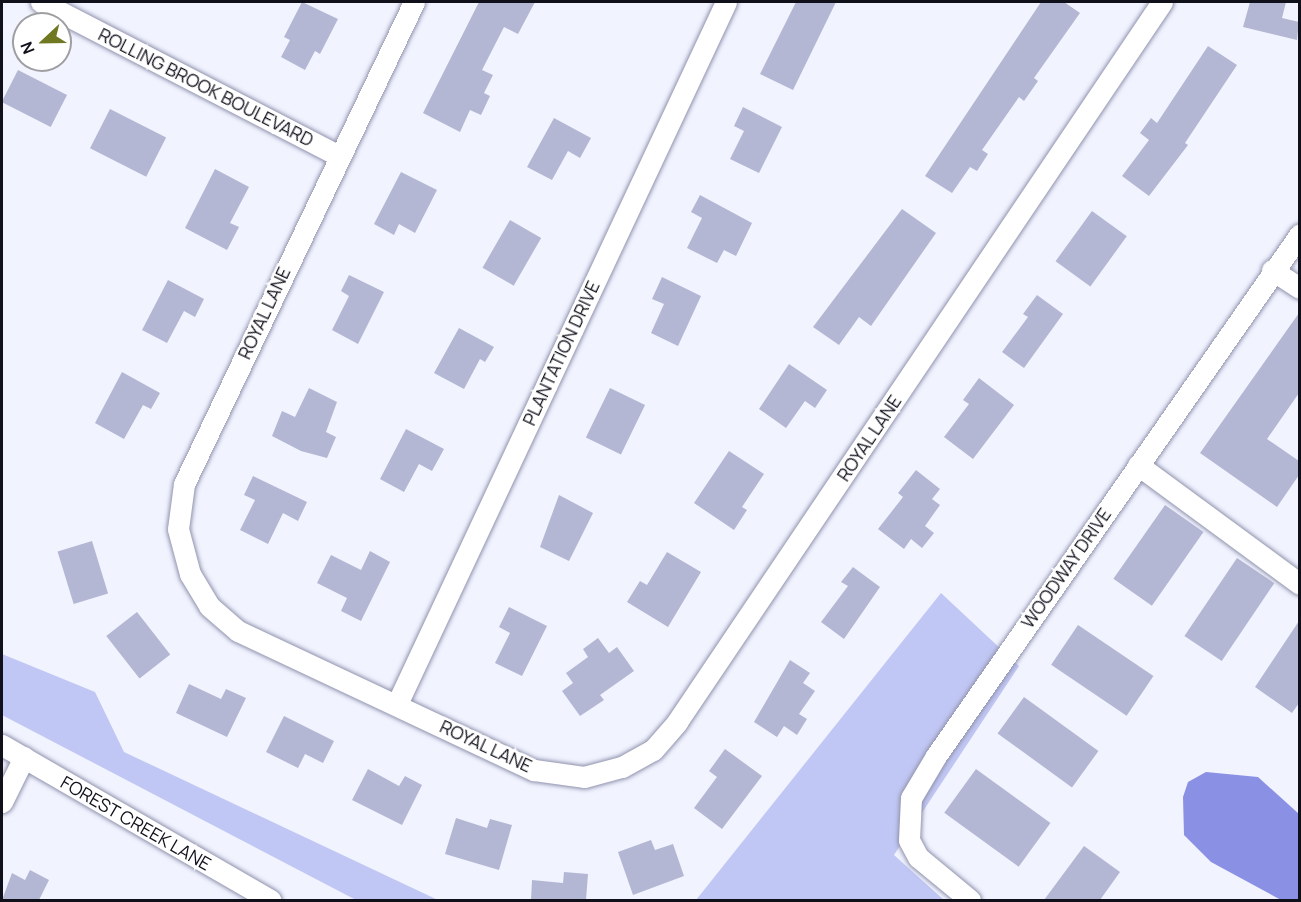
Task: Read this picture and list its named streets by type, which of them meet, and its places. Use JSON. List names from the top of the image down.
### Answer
{
  "streets": {
    "street": [
      "ROLLING BROOK BOULEVARD",
      "ROYAL LANE",
      "PLANTATION DRIVE",
      "WOODWAY DRIVE",
      "FOREST CREEK LANE"
    ]
  },
  "crossings": [
    ["ROLLING BROOK BOULEVARD", "ROYAL LANE"],
    ["ROYAL LANE", "PLANTATION DRIVE"]
  ],
  "north": "left"
}
